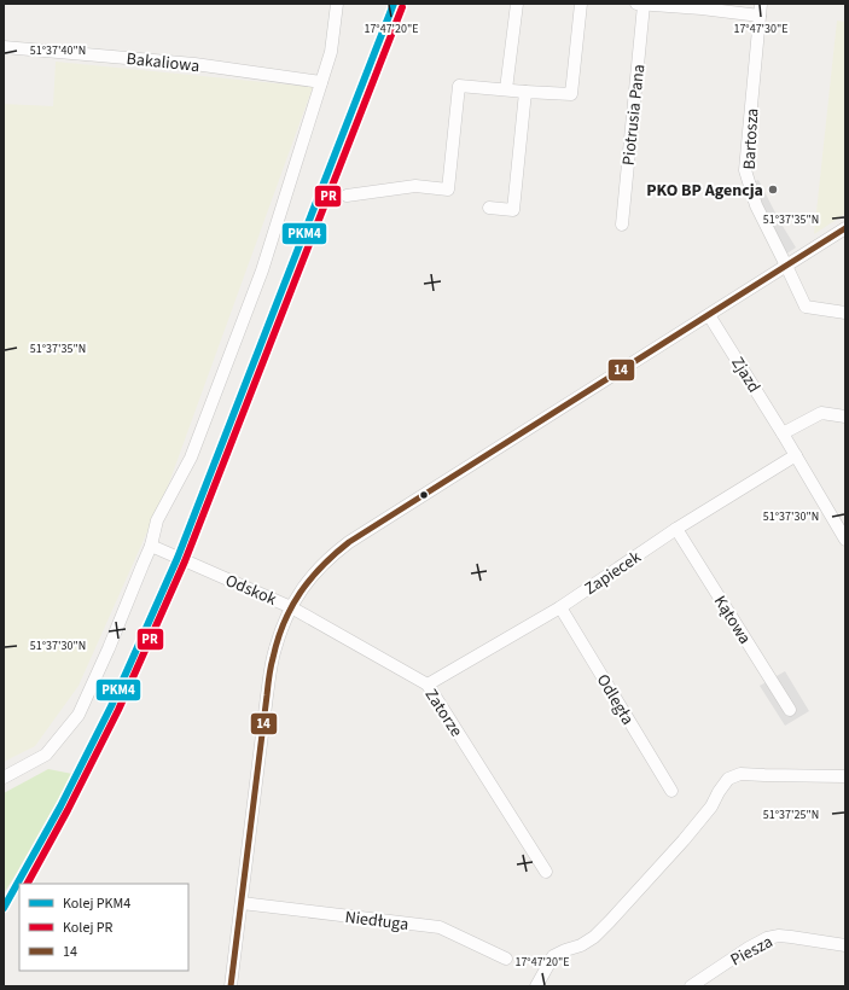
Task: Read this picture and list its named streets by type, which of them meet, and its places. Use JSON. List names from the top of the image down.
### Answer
{
  "streets": {
    "street": [
      "Bakaliowa",
      "Piotrusia Pana",
      "Bartosza",
      "Zjazd",
      "Zapiecek",
      "Odskok",
      "Kątowa",
      "Odległa",
      "Zatorze",
      "Niedługa",
      "Piesza"
    ]
  },
  "crossings": [
    ["Bartosza", "Odskok"],
    ["Zjazd", "Zapiecek"],
    ["Zjazd", "Odskok"],
    ["Zapiecek", "Kątowa"],
    ["Zapiecek", "Odległa"],
    ["Zapiecek", "Zatorze"],
    ["Odskok", "Zatorze"]
  ],
  "places": ["PKO BP Agencja"],
  "lines": ["rail line PKM4", "rail line PR", "transit line 14"],
  "legend": ["Kolej PKM4", "Kolej PR", "14"],
  "coordinates": [
    "17°47'20\"E",
    "17°47'30\"E",
    "51°37'40\"N",
    "51°37'35\"N",
    "51°37'30\"N",
    "51°37'25\"N"
  ]
}
